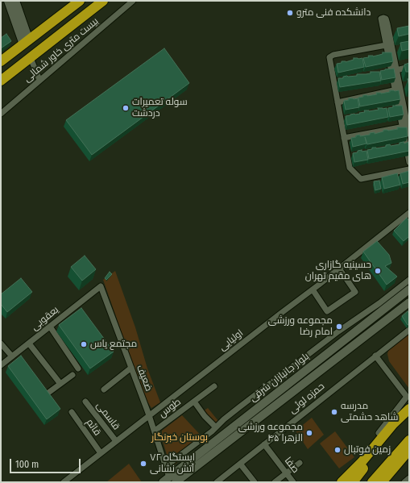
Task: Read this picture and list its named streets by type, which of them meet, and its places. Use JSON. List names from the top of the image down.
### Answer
{
  "streets": {
    "main road": ["بلوار جانبازان شرقی"],
    "street": [
      "بیست متری خاور شمالی",
      "یعقوبی",
      "اولیایی",
      "ضعیف",
      "حمزه لوئی",
      "طوس",
      "قاسمی",
      "قائم",
      "صفا"
    ]
  },
  "crossings": [
    ["یعقوبی", "ضعیف"],
    ["اولیایی", "ضعیف"],
    ["اولیایی", "قاسمی"],
    ["اولیایی", "قائم"],
    ["بلوار جانبازان شرقی", "ضعیف"],
    ["حمزه لوئی", "صفا"]
  ],
  "parks": ["بوستان خبرنگار"],
  "places": [
    "دانشکده فنی مترو",
    "سوله تعمیرات دردشت",
    "حسینیه گازاری های مقیم تهران",
    "مجموعه ورزشی امام رضا",
    "مجتمع یاس",
    "مدرسه شاهد حشمتی",
    "مجموعه ورزشی الزهرا ۴۵",
    "زمین فوتبال",
    "ایستگاه ۷۲ آتش نشانی"
  ],
  "scale_bar": "100 m"
}
